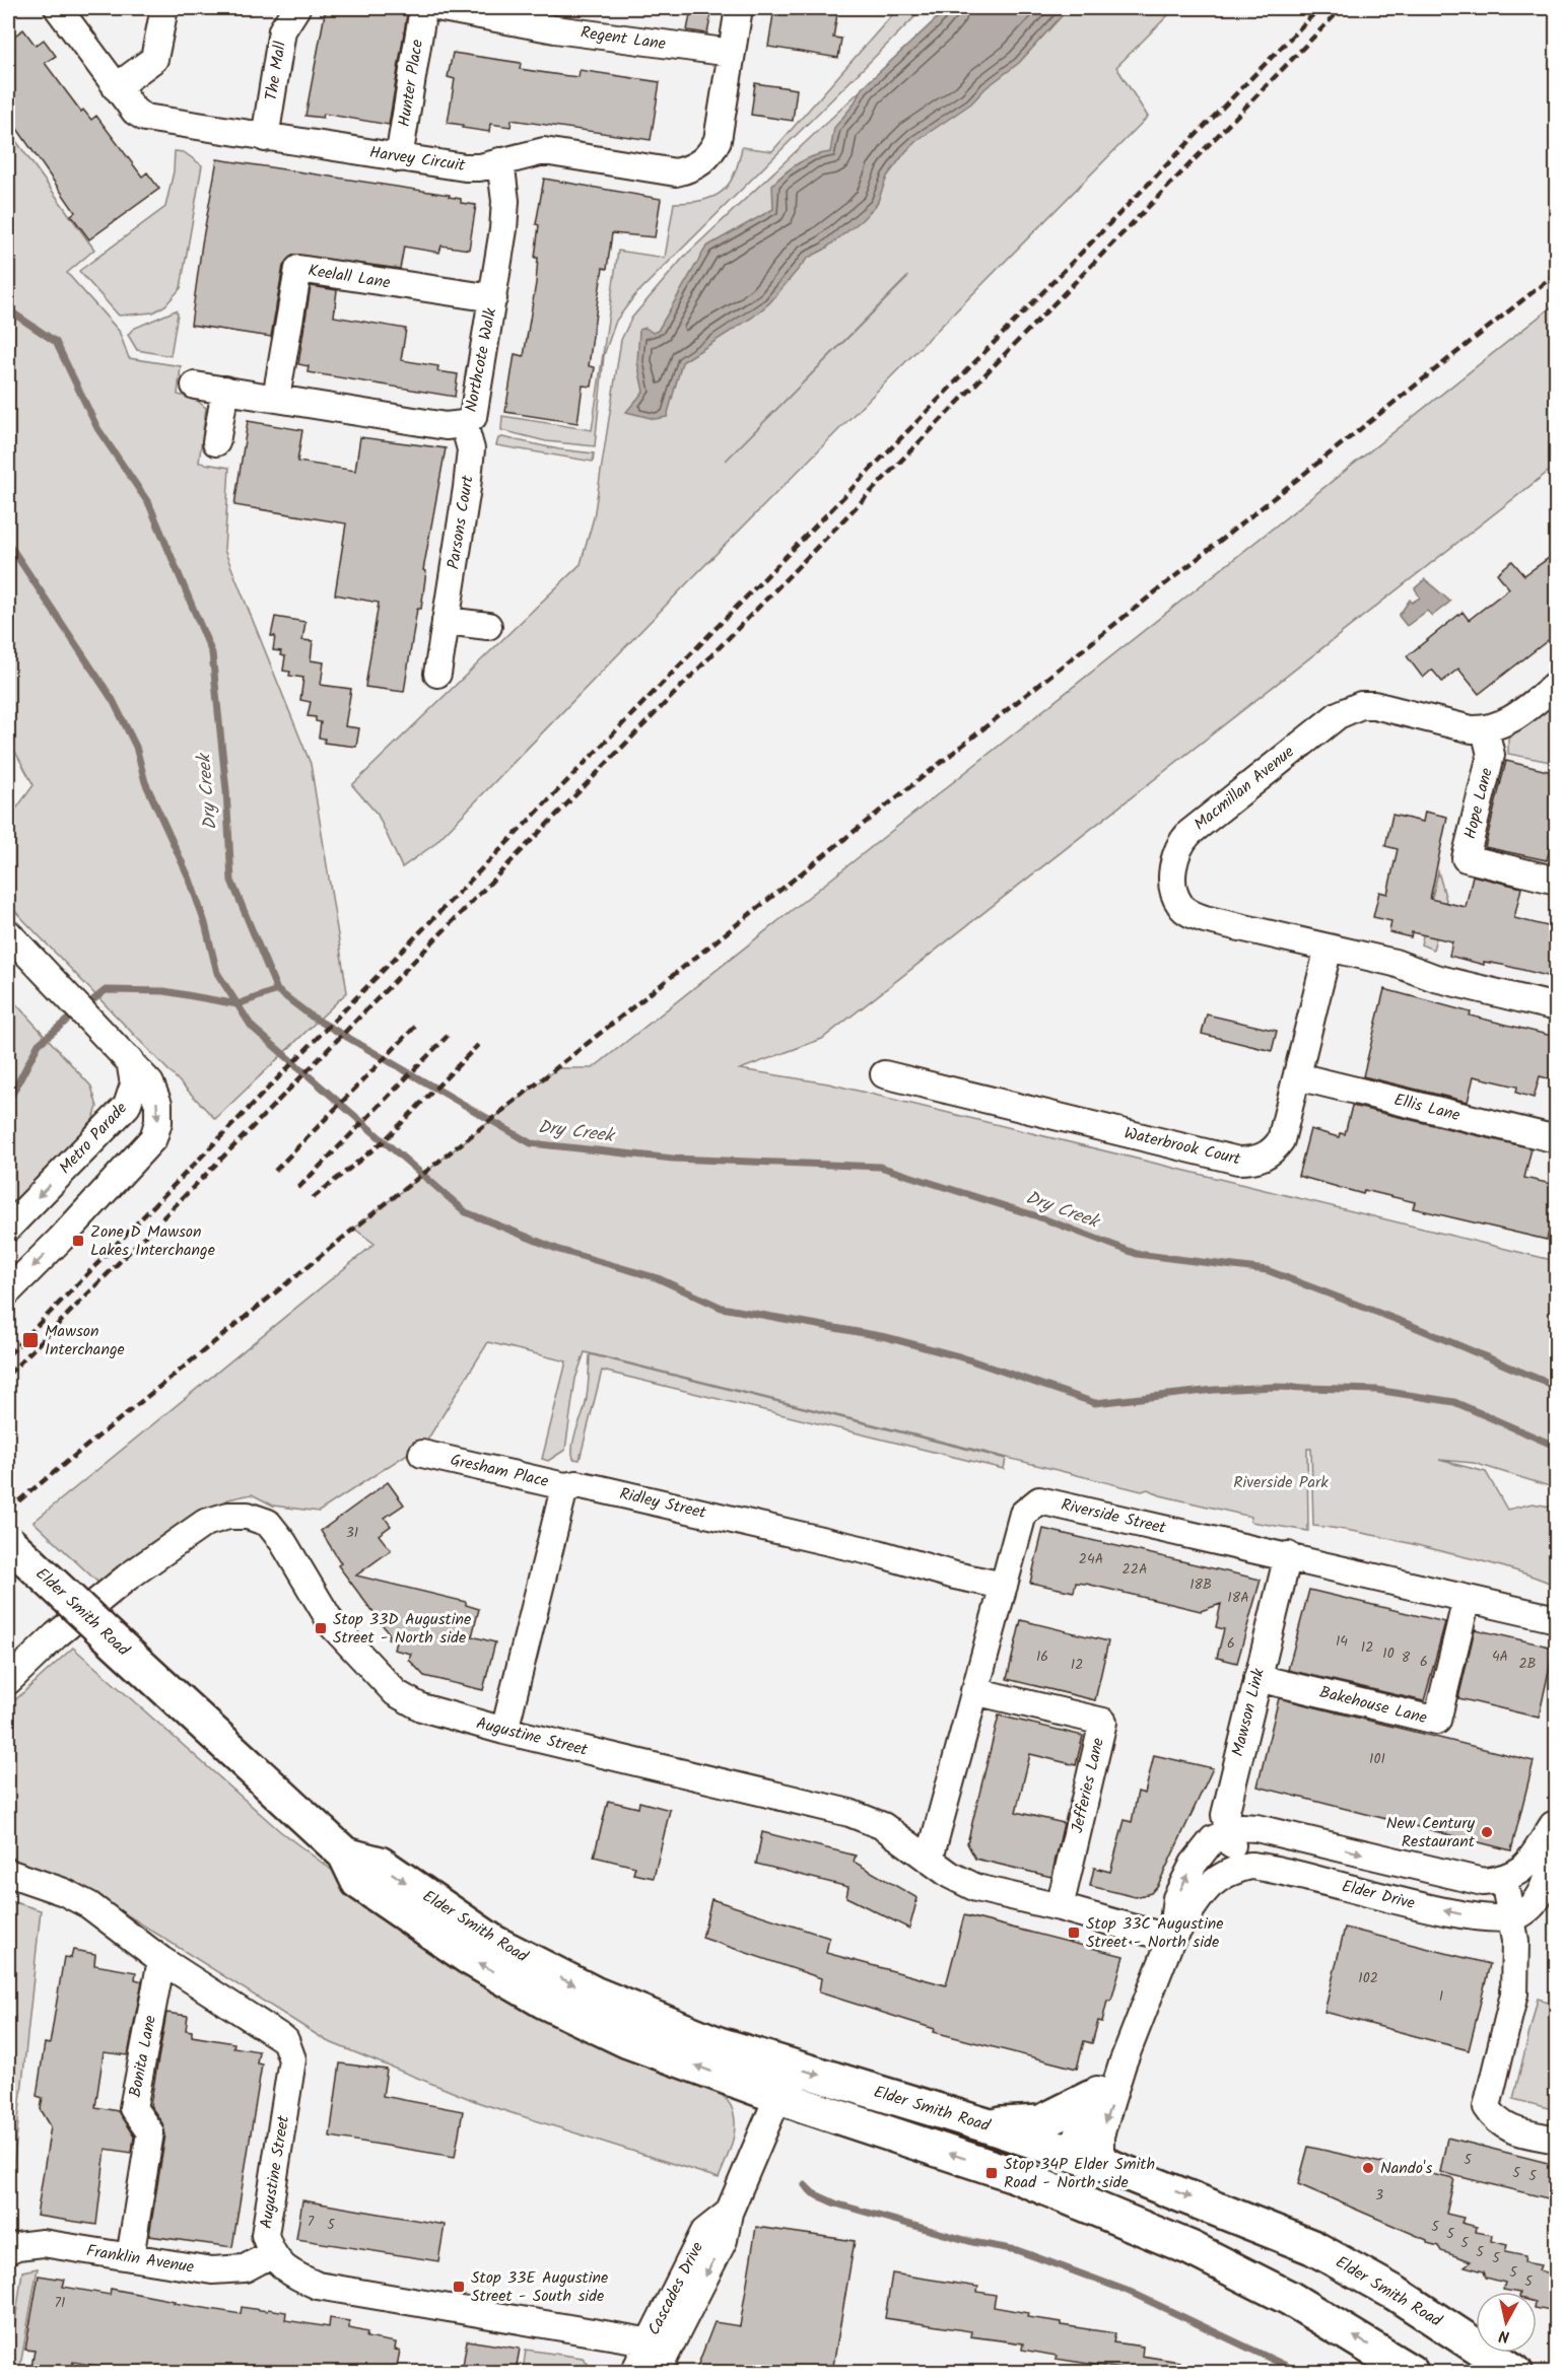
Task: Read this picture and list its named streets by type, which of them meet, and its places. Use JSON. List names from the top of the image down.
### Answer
{
  "streets": {
    "main road": ["Elder Smith Road"],
    "street": [
      "Regent Lane",
      "The Mall",
      "Hunter Place",
      "Harvey Circuit",
      "Keelall Lane",
      "Northcote Walk",
      "Parsons Court",
      "Macmillan Avenue",
      "Hope Lane",
      "Ellis Lane",
      "Metro Parade",
      "Waterbrook Court",
      "Gresham Place",
      "Ridley Street",
      "Riverside Street",
      "Bakehouse Lane",
      "Mawson Link",
      "Augustine Street",
      "Jefferies Lane",
      "Elder Drive",
      "Bonita Lane",
      "Franklin Avenue",
      "Cascades Drive"
    ]
  },
  "crossings": [
    ["Regent Lane", "Harvey Circuit"],
    ["The Mall", "Harvey Circuit"],
    ["Hunter Place", "Harvey Circuit"],
    ["Harvey Circuit", "Northcote Walk"],
    ["Keelall Lane", "Northcote Walk"],
    ["Northcote Walk", "Parsons Court"],
    ["Macmillan Avenue", "Hope Lane"],
    ["Macmillan Avenue", "Waterbrook Court"],
    ["Ellis Lane", "Waterbrook Court"],
    ["Gresham Place", "Ridley Street"],
    ["Ridley Street", "Riverside Street"],
    ["Riverside Street", "Bakehouse Lane"],
    ["Riverside Street", "Mawson Link"],
    ["Riverside Street", "Augustine Street"],
    ["Riverside Street", "Jefferies Lane"],
    ["Elder Smith Road", "Elder Drive"],
    ["Elder Smith Road", "Cascades Drive"],
    ["Bakehouse Lane", "Mawson Link"],
    ["Mawson Link", "Elder Drive"],
    ["Augustine Street", "Jefferies Lane"],
    ["Augustine Street", "Elder Drive"],
    ["Augustine Street", "Bonita Lane"],
    ["Augustine Street", "Franklin Avenue"],
    ["Augustine Street", "Cascades Drive"],
    ["Bonita Lane", "Franklin Avenue"]
  ],
  "one_way": ["Metro Parade"],
  "water": ["Dry Creek"],
  "parks": ["Riverside Park"],
  "places": {
    "transit": [
      "Zone D Mawson Lakes Interchange",
      "Mawson Interchange",
      "Stop 33D Augustine Street - North side",
      "Stop 33C Augustine Street - North side",
      "Stop 34P Elder Smith Road - North side",
      "Stop 33E Augustine Street - South side"
    ],
    "other": ["New Century Restaurant", "Nando's"]
  },
  "house_numbers": [
    "31",
    "24A",
    "22A",
    "18B",
    "18A",
    "14",
    "6",
    "12",
    "10",
    "16",
    "4A",
    "8",
    "6",
    "2B",
    "12",
    "101",
    "102",
    "1",
    "5",
    "5",
    "5",
    "3",
    "7",
    "5",
    "5",
    "5",
    "5",
    "5",
    "5",
    "5",
    "5",
    "71"
  ],
  "north": "bottom"
}
